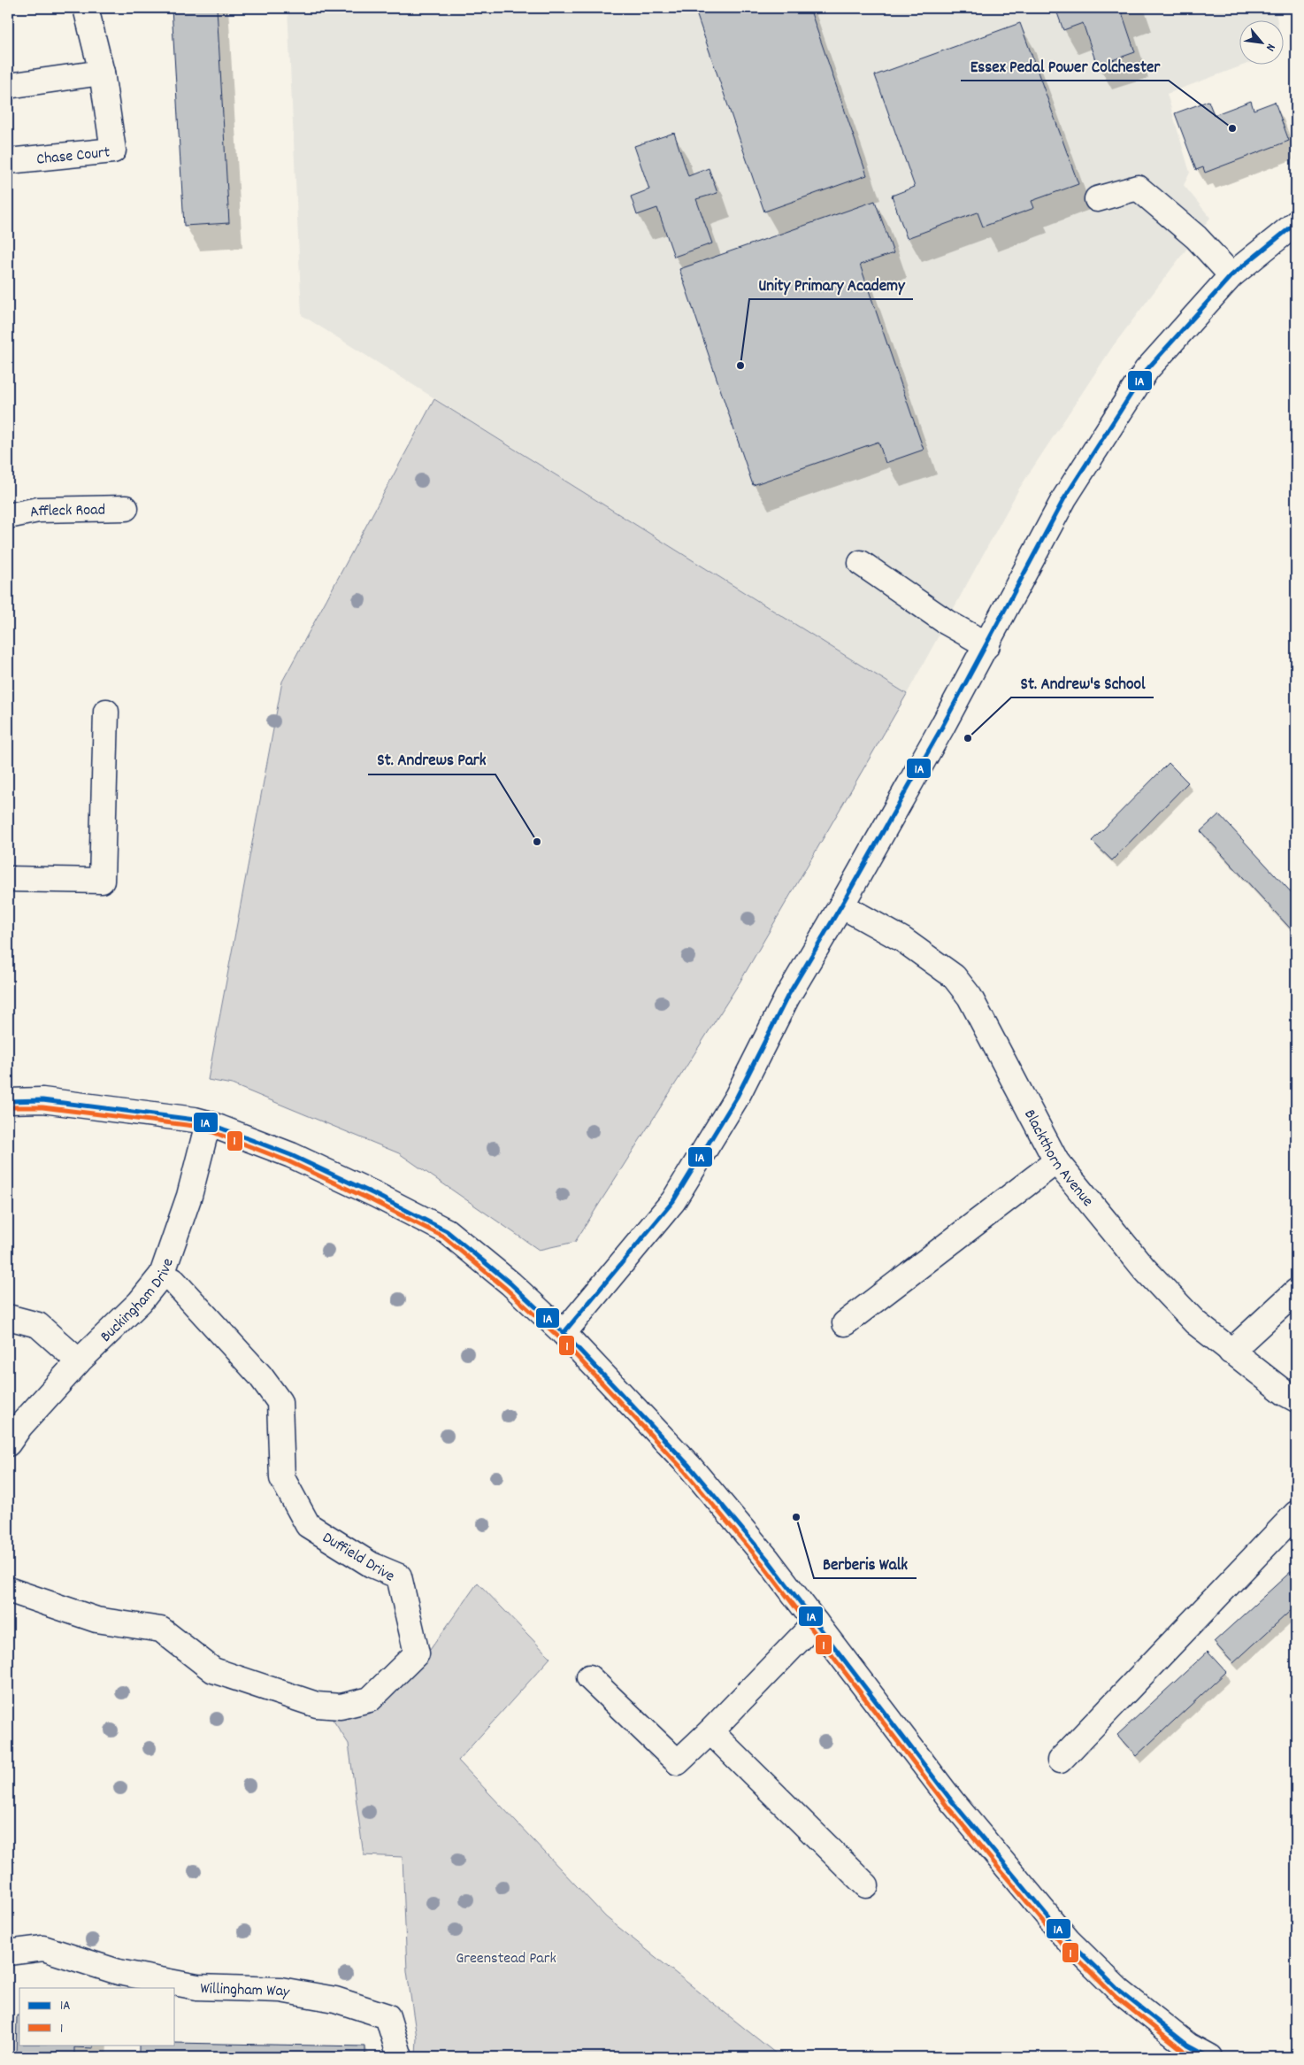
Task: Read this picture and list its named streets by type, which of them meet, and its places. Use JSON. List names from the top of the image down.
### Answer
{
  "streets": {
    "street": [
      "Chase Court",
      "Affleck Road",
      "Blackthorn Avenue",
      "Buckingham Drive",
      "Duffield Drive",
      "Willingham Way"
    ]
  },
  "crossings": [
    ["Buckingham Drive", "Duffield Drive"]
  ],
  "parks": ["Greenstead Park"],
  "places": [
    "Essex Pedal Power Colchester",
    "Unity Primary Academy",
    "St. Andrew's School",
    "St. Andrews Park",
    "Berberis Walk"
  ],
  "lines": ["transit line 1A", "transit line 1"],
  "legend": ["1A", "1"],
  "north": "bottom right"
}
